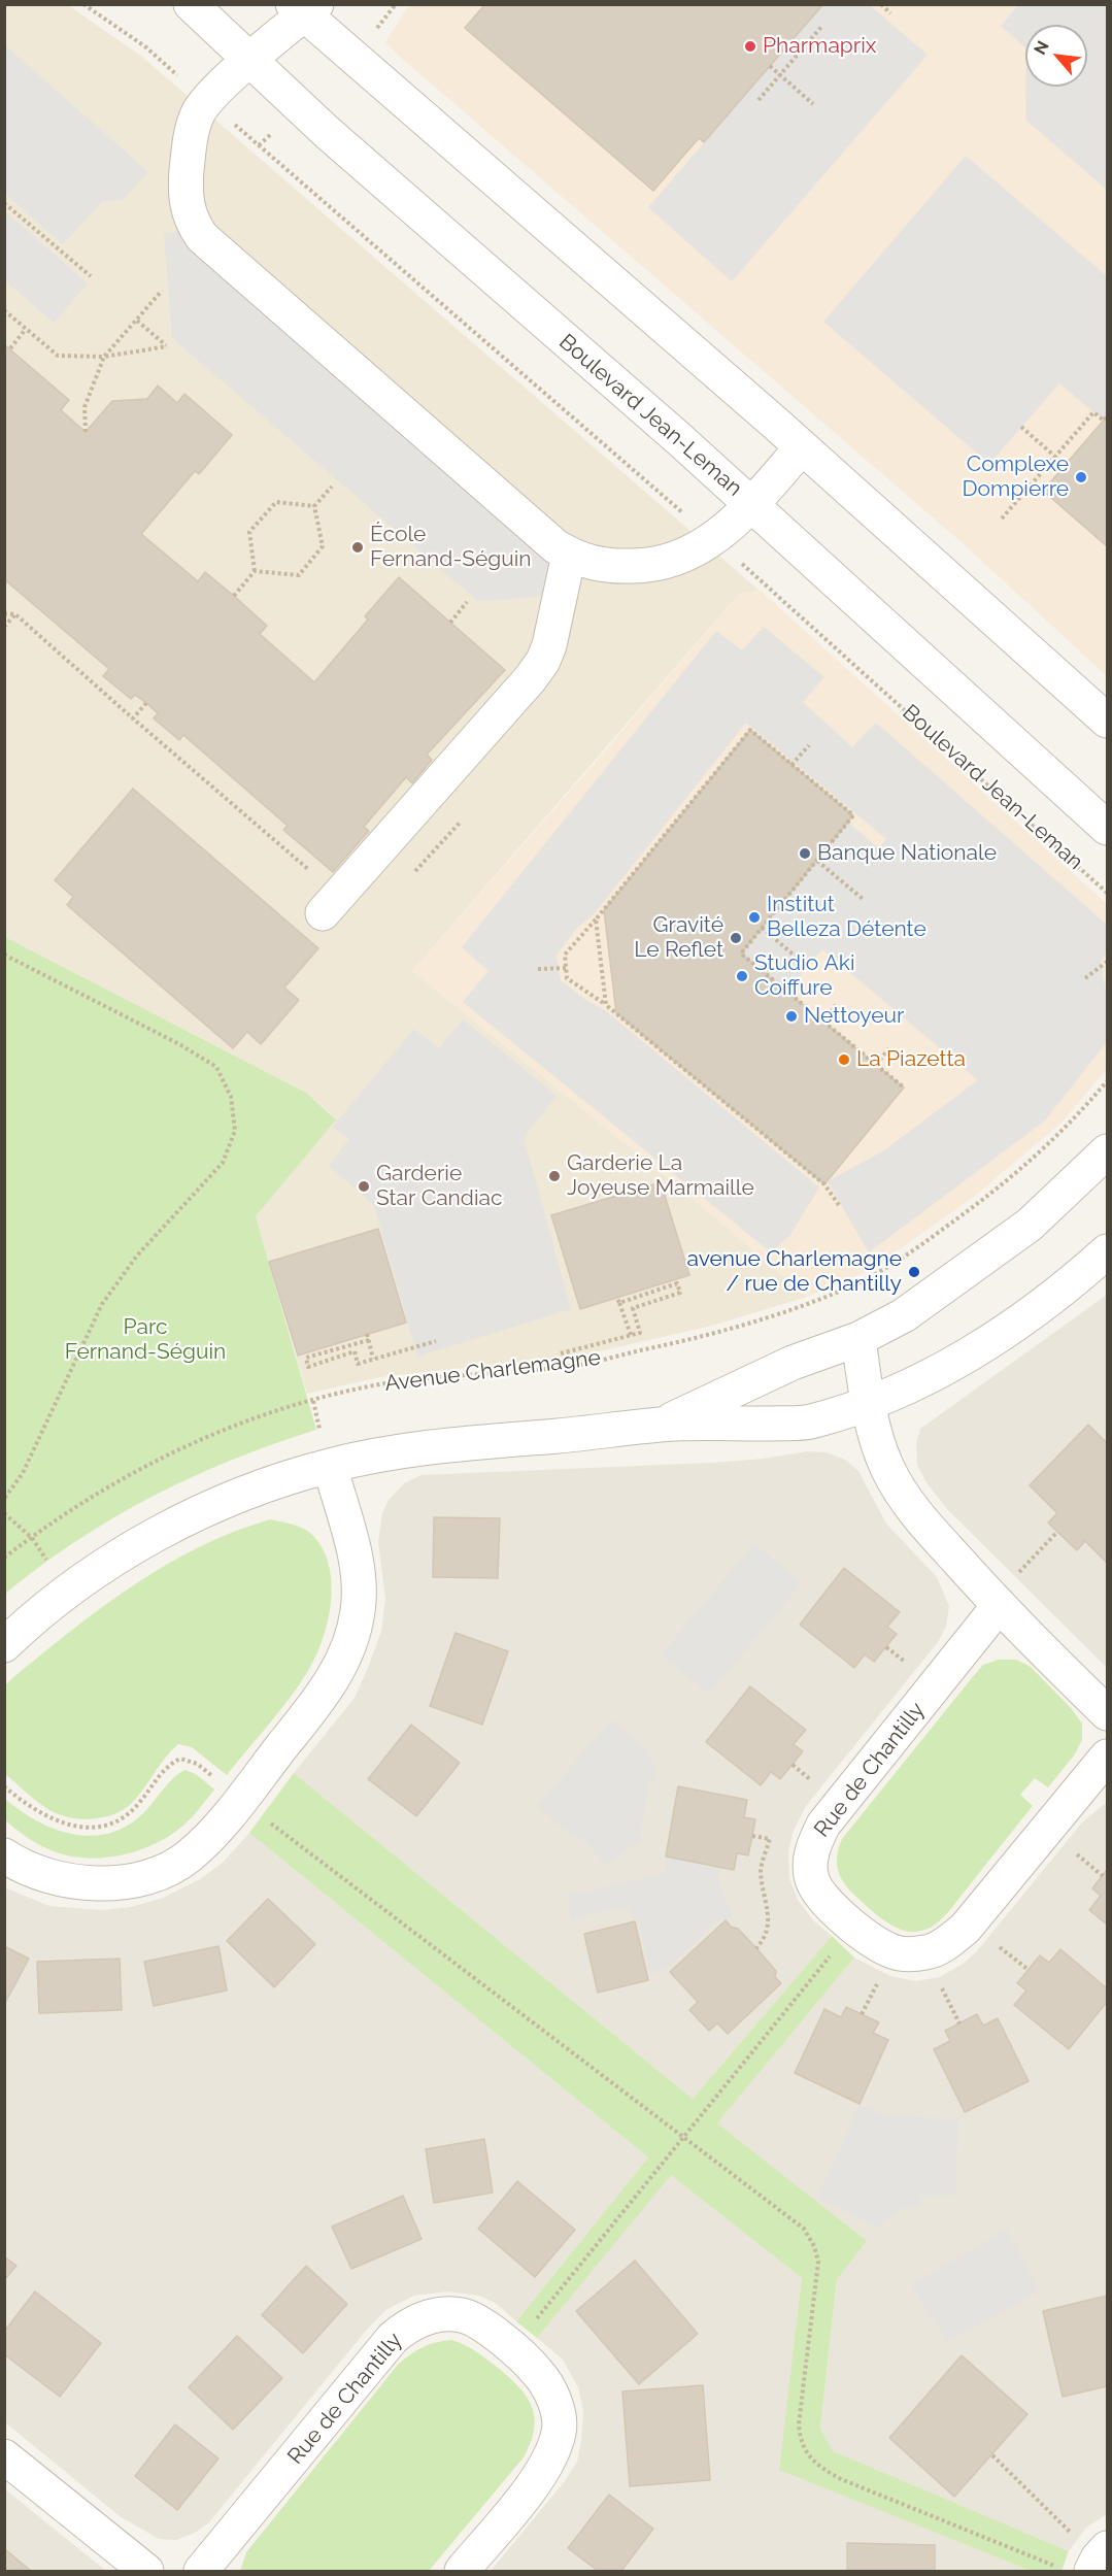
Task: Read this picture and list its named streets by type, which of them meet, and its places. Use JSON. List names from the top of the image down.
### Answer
{
  "streets": {
    "street": ["Boulevard Jean-Leman", "Rue de Chantilly"],
    "path": ["Avenue Charlemagne"]
  },
  "parks": ["Parc Fernand-Séguin"],
  "places": [
    "Pharmaprix",
    "Complexe Dompierre",
    "École Fernand-Séguin",
    "Banque Nationale",
    "Institut Belleza Détente",
    "Gravité Le Reflet",
    "Studio Aki Coiffure",
    "Nettoyeur",
    "La Piazetta",
    "Garderie La Joyeuse Marmaille",
    "Garderie Star Candiac",
    "avenue Charlemagne / rue de Chantilly"
  ],
  "north": "top left"
}
